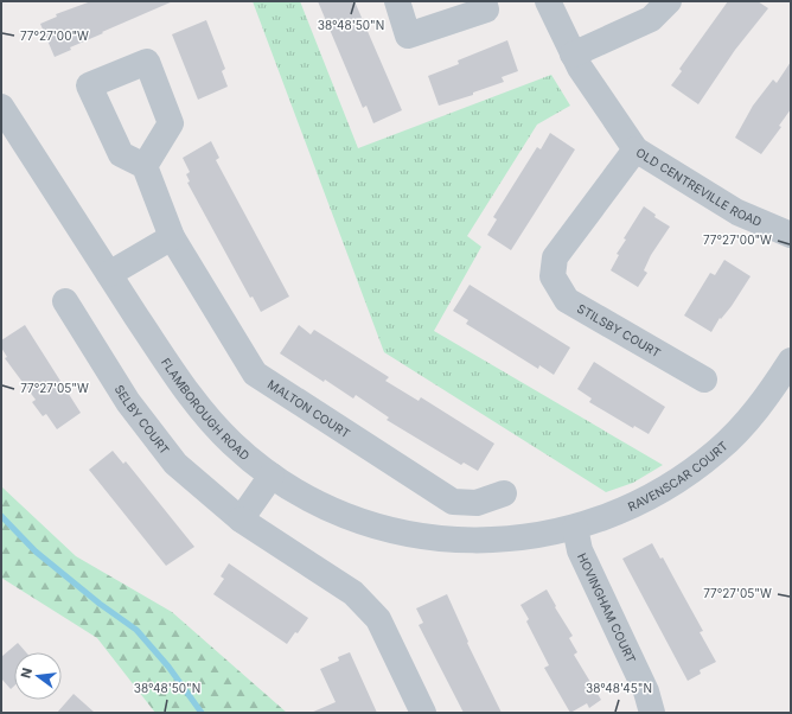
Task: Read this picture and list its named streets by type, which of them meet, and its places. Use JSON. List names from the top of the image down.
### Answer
{
  "streets": {
    "street": [
      "OLD CENTREVILLE ROAD",
      "STILSBY COURT",
      "FLAMBOROUGH ROAD",
      "MALTON COURT",
      "SELBY COURT",
      "RAVENSCAR COURT",
      "HOVINGHAM COURT"
    ]
  },
  "crossings": [
    ["OLD CENTREVILLE ROAD", "STILSBY COURT"],
    ["FLAMBOROUGH ROAD", "RAVENSCAR COURT"],
    ["RAVENSCAR COURT", "HOVINGHAM COURT"]
  ],
  "north": "left",
  "coordinates": [
    "38°48'50\"N",
    "77°27'00\"W",
    "77°27'05\"W",
    "38°48'45\"N"
  ]
}
